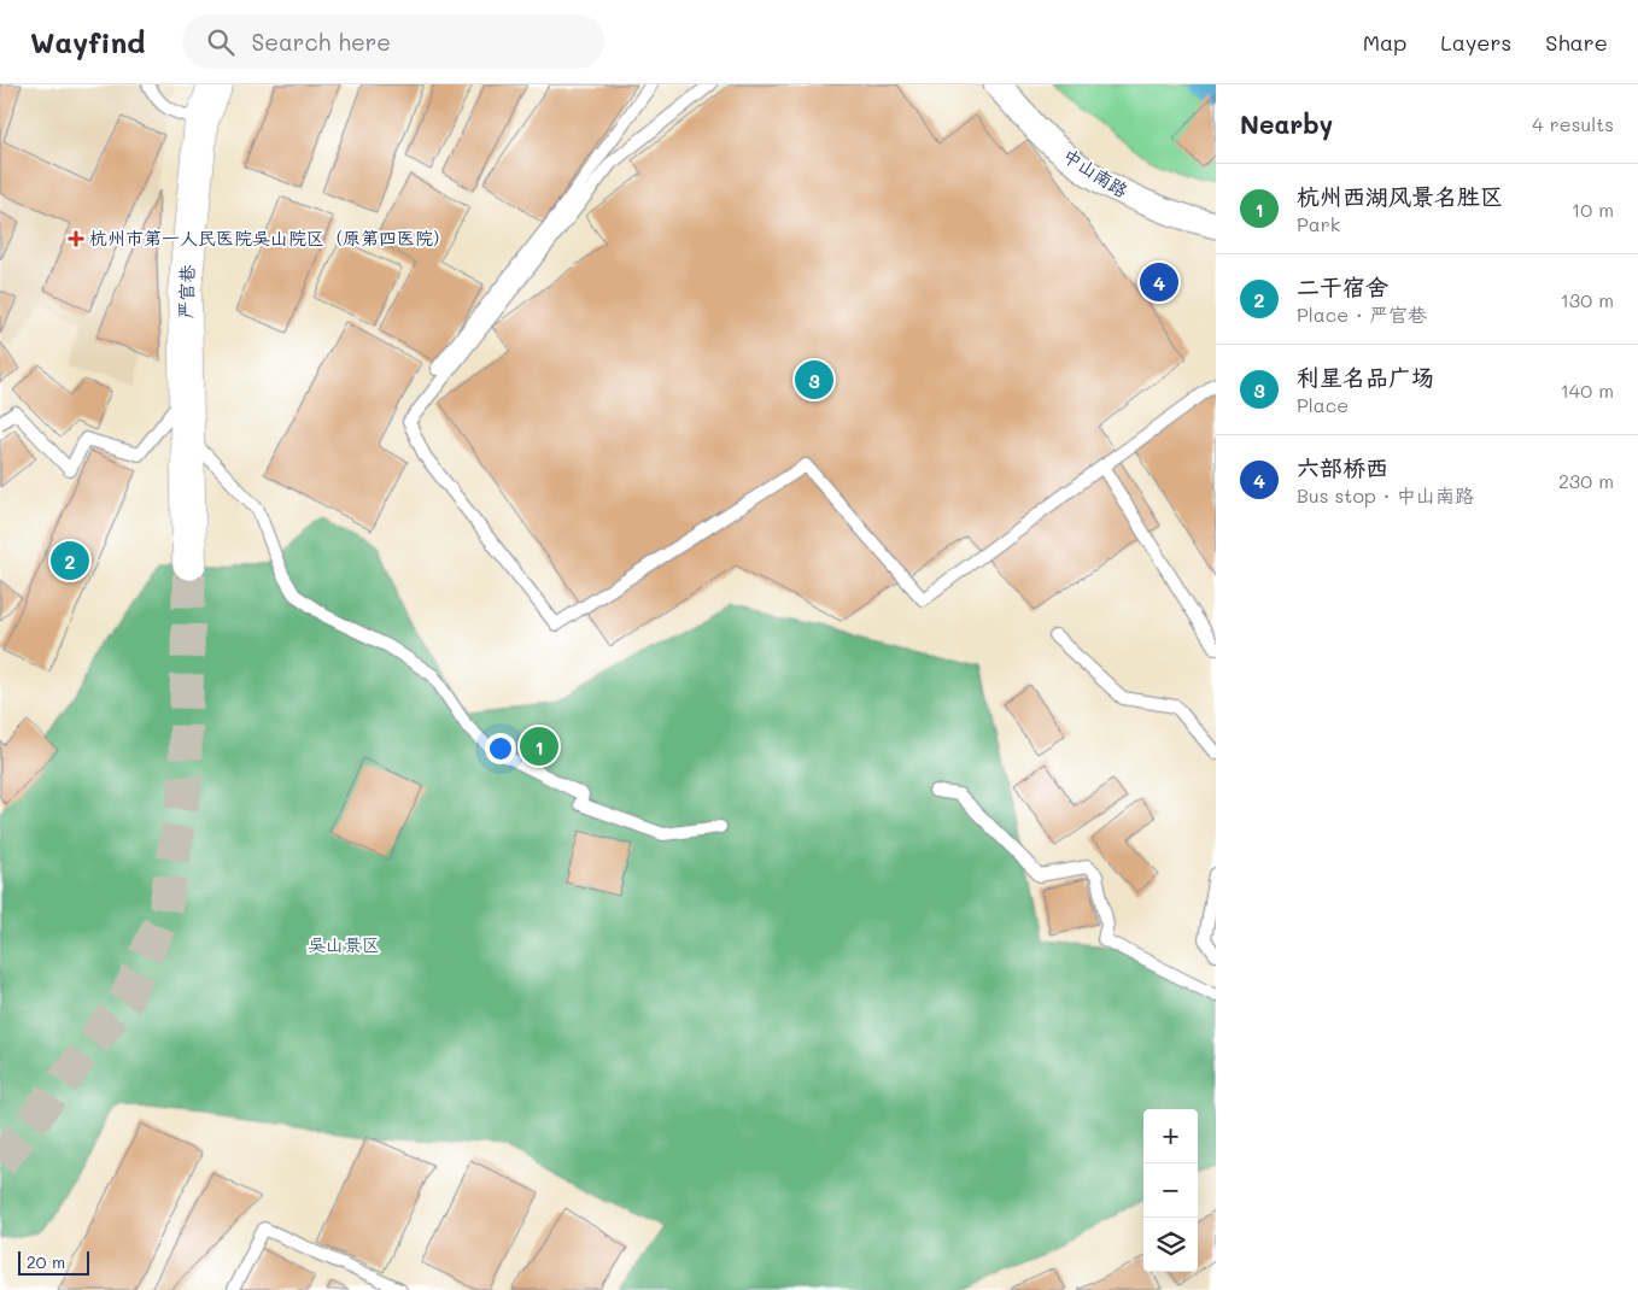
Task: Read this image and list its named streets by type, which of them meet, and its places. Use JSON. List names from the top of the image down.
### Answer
{
  "streets": {
    "street": ["中山南路", "严官巷"]
  },
  "parks": ["吴山景区"],
  "places": {
    "health": ["杭州市第一人民医院吴山院区（原第四医院）"]
  },
  "scale_bar": "20 m",
  "page": {
    "header": "Wayfind",
    "search": "Search here",
    "nav": ["Map", "Layers", "Share"],
    "heading": ["Nearby", "4 results"],
    "list": [
      {
        "mark": "1",
        "name": "杭州西湖风景名胜区",
        "note": "Park",
        "value": "10 m"
      },
      {
        "mark": "2",
        "name": "二干宿舍",
        "note": "Place · 严官巷",
        "value": "130 m"
      },
      {
        "mark": "3",
        "name": "利星名品广场",
        "note": "Place",
        "value": "140 m"
      },
      {
        "mark": "4",
        "name": "六部桥西",
        "note": "Bus stop · 中山南路",
        "value": "230 m"
      }
    ],
    "pins": [
      "4",
      "3",
      "2",
      "1"
    ],
    "map_buttons": ["+", "−"],
    "scale": "20 m"
  }
}
